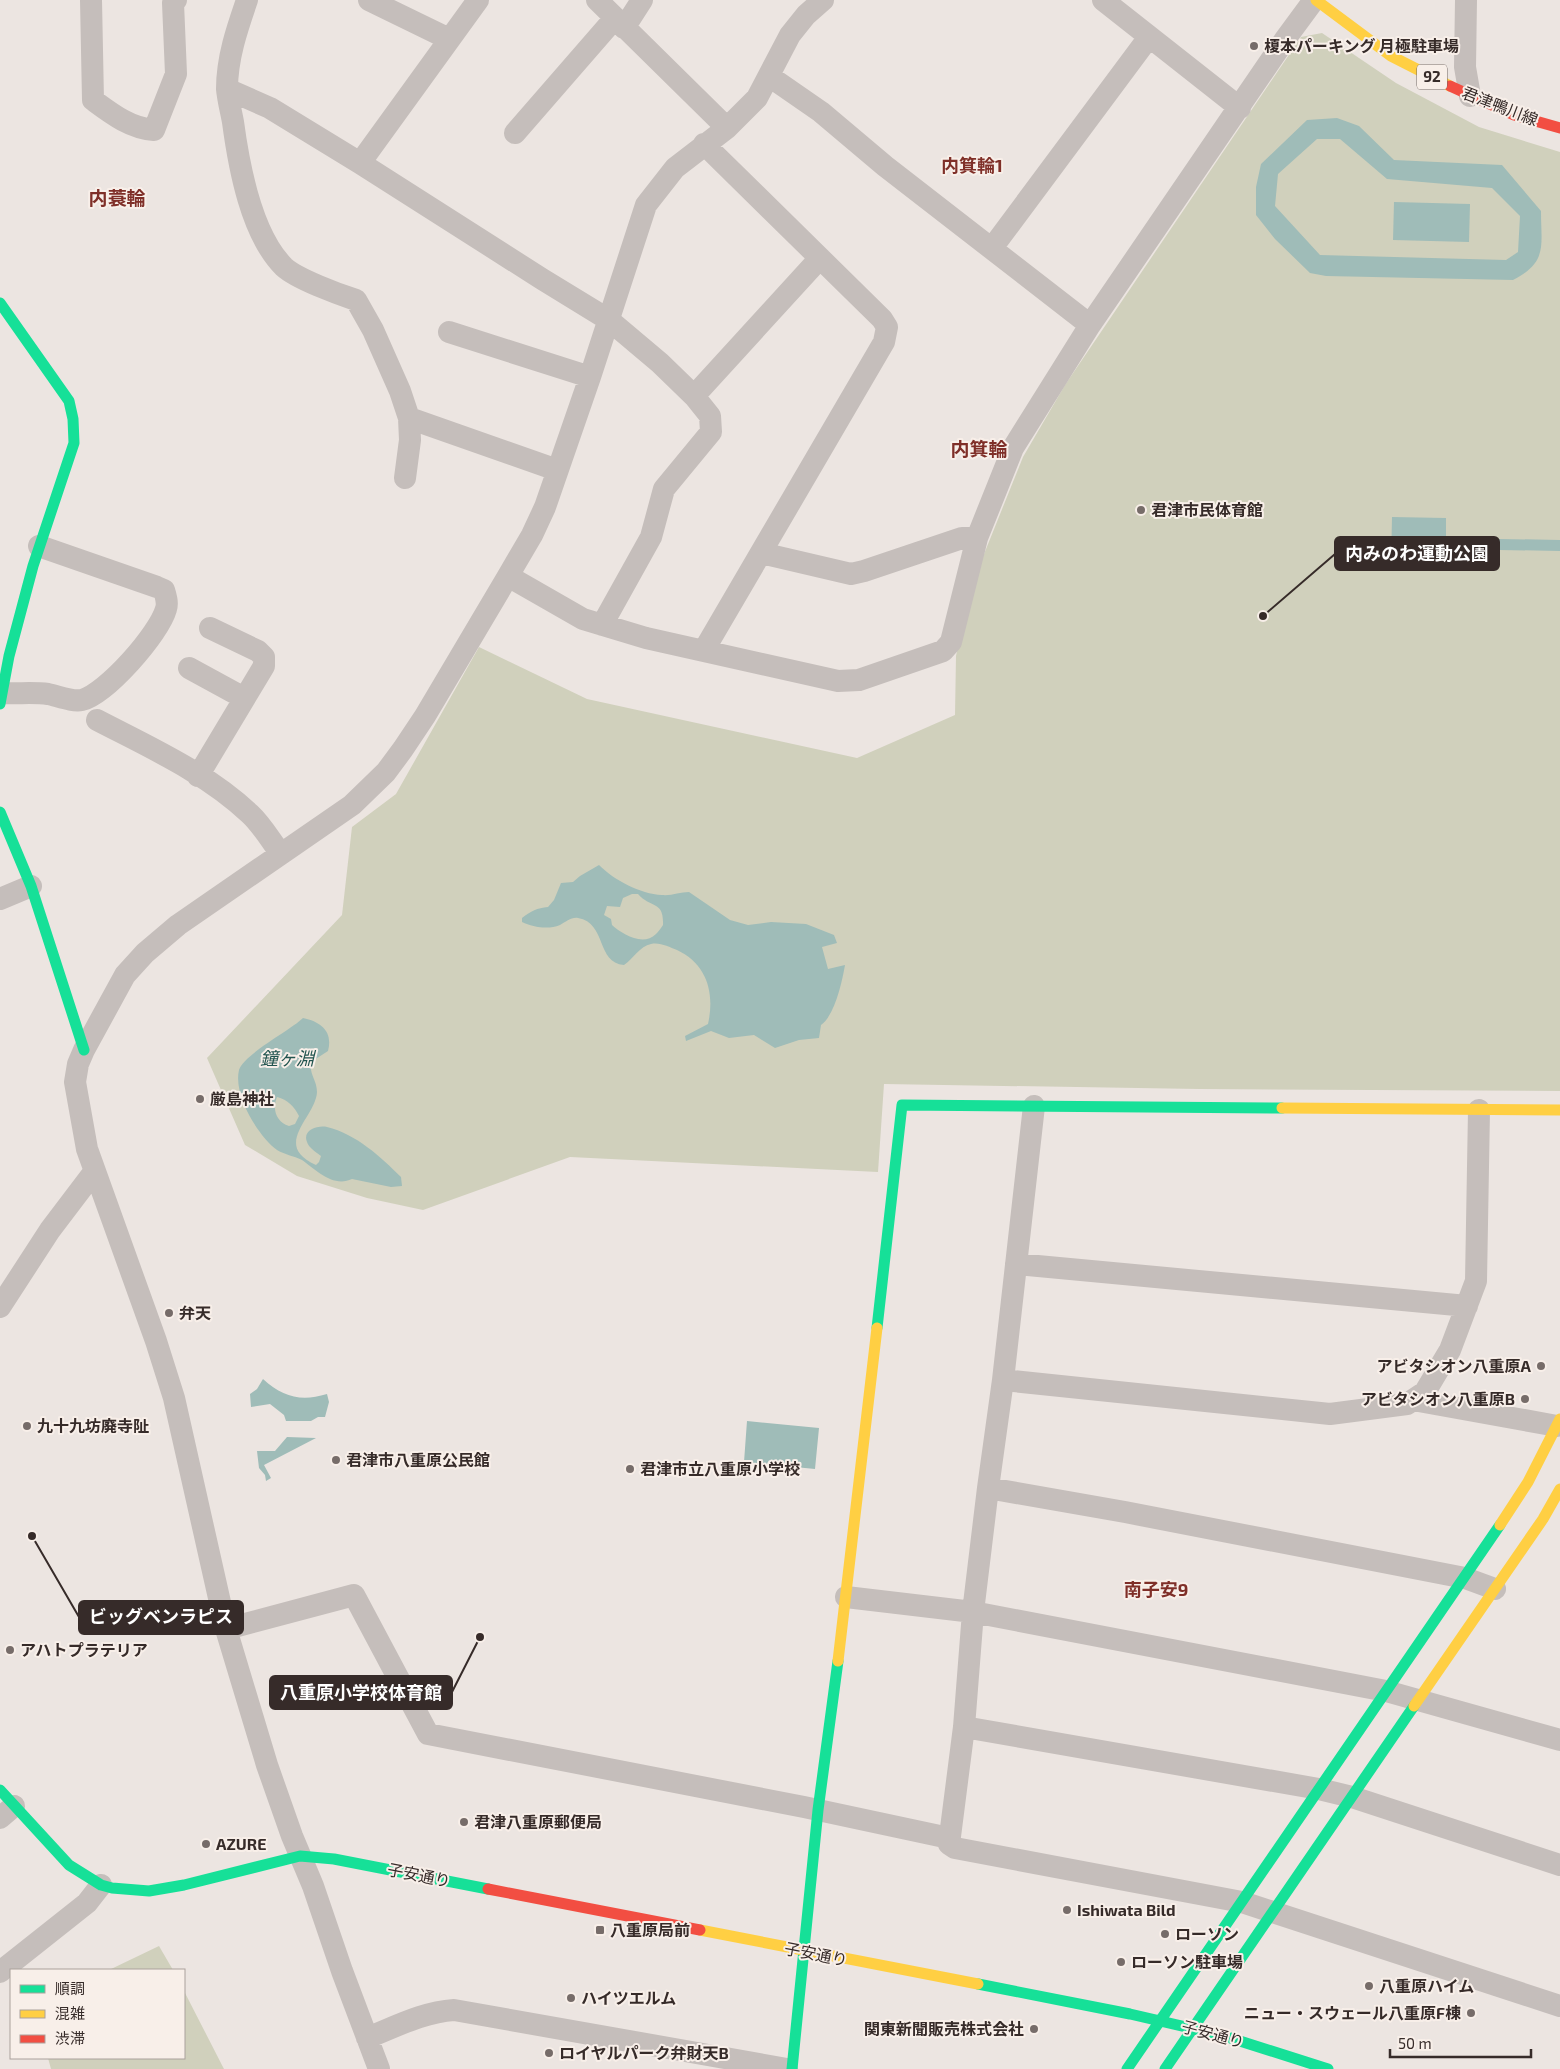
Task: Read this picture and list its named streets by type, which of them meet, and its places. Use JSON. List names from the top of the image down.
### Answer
{
  "streets": {
    "street": ["92", "君津鴨川線", "子安通り"]
  },
  "districts": [
    "内箕輪1",
    "内蓑輪",
    "内箕輪",
    "南子安9"
  ],
  "water": ["鐘ヶ淵"],
  "places": {
    "other": [
      "榎本パーキング 月極駐車場",
      "君津市民体育館",
      "内みのわ運動公園",
      "厳島神社",
      "弁天",
      "アビタシオン八重原A",
      "アビタシオン八重原B",
      "九十九坊廃寺阯",
      "君津市八重原公民館",
      "君津市立八重原小学校",
      "ビッグベンラピス",
      "八重原小学校体育館",
      "アハトプラテリア",
      "君津八重原郵便局",
      "AZURE",
      "Ishiwata Bild",
      "ローソン",
      "ローソン駐車場",
      "八重原ハイム",
      "ハイツエルム",
      "ニュー・スウェール八重原F棟",
      "関東新聞販売株式会社",
      "ロイヤルパーク弁財天B"
    ],
    "transit": ["八重原局前"]
  },
  "legend": ["順調", "混雑", "渋滞"],
  "scale_bar": "50 m"
}
